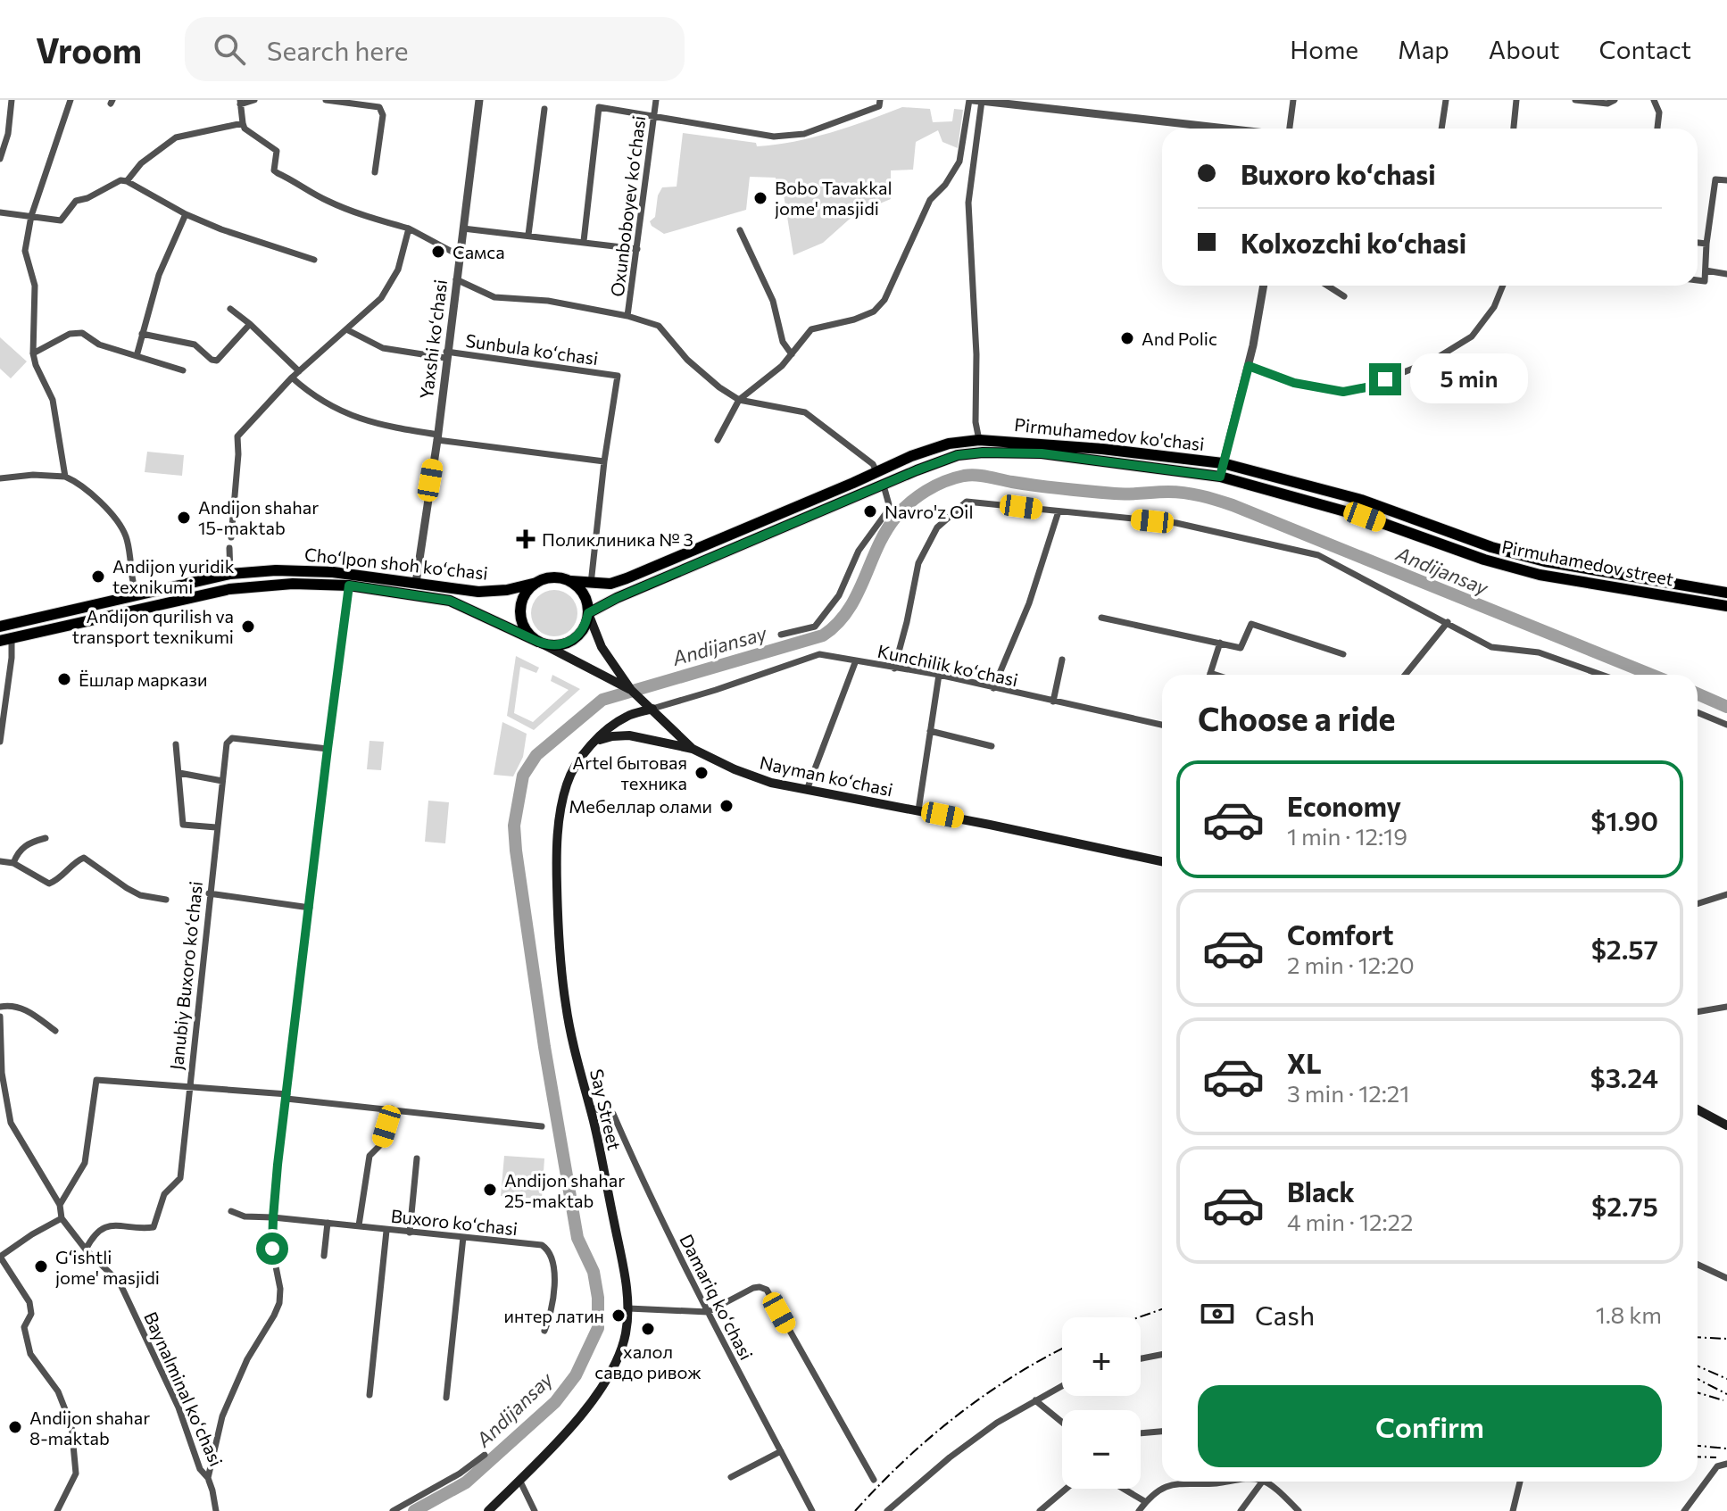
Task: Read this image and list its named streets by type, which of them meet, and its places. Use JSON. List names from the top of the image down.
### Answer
{
  "streets": {
    "main road": [
      "Pirmuhamedov ko'chasi",
      "Pirmuhamedov street",
      "Choʻlpon shoh koʻchasi",
      "Nayman koʻchasi",
      "Say Street"
    ],
    "street": [
      "Oxunboboyev koʻchasi",
      "Yaxshi koʻchasi",
      "Sunbula koʻchasi",
      "Kunchilik koʻchasi",
      "Janubiy Buxoro koʻchasi",
      "Buxoro koʻchasi",
      "Damariq koʻchasi",
      "Baynalminal koʻchasi"
    ]
  },
  "crossings": [
    ["Oxunboboyev koʻchasi", "Yaxshi koʻchasi"],
    ["Oxunboboyev koʻchasi", "Pirmuhamedov ko'chasi"],
    ["Yaxshi koʻchasi", "Sunbula koʻchasi"],
    ["Yaxshi koʻchasi", "Choʻlpon shoh koʻchasi"],
    ["Sunbula koʻchasi", "Pirmuhamedov ko'chasi"],
    ["Pirmuhamedov street", "Choʻlpon shoh koʻchasi"],
    ["Kunchilik koʻchasi", "Nayman koʻchasi"],
    ["Janubiy Buxoro koʻchasi", "Baynalminal koʻchasi"],
    ["Say Street", "Damariq koʻchasi"]
  ],
  "water": ["Andijansay"],
  "places": {
    "other": [
      "Bobo Tavakkal jome' masjidi",
      "Самса",
      "And Polic",
      "Navro'z Oil",
      "Andijon shahar 15-maktab",
      "Andijon yuridik texnikumi",
      "Andijon qurilish va transport texnikumi",
      "Ёшлар маркази",
      "Artel бытовая техника",
      "Мебеллар олами",
      "Andijon shahar 25-maktab",
      "Gʻishtli jome' masjidi",
      "интер латин",
      "халол савдо ривож",
      "Andijon shahar 8-maktab"
    ],
    "health": ["Поликлиника № 3"]
  },
  "page": {
    "header": "Vroom",
    "search": "Search here",
    "nav": [
      "Home",
      "Map",
      "About",
      "Contact"
    ],
    "banner": ["Buxoro koʻchasi", "Kolxozchi koʻchasi"],
    "bubble": "5 min",
    "heading": "Choose a ride",
    "list": [
      {
        "name": "Economy",
        "note": "1 min · 12:19",
        "value": "$1.90"
      },
      {
        "name": "Comfort",
        "note": "2 min · 12:20",
        "value": "$2.57"
      },
      {
        "name": "XL",
        "note": "3 min · 12:21",
        "value": "$3.24"
      },
      {
        "name": "Black",
        "note": "4 min · 12:22",
        "value": "$2.75"
      }
    ],
    "pay": ["Cash", "1.8 km"],
    "map_buttons": ["+", "−"],
    "buttons": "Confirm"
  }
}
